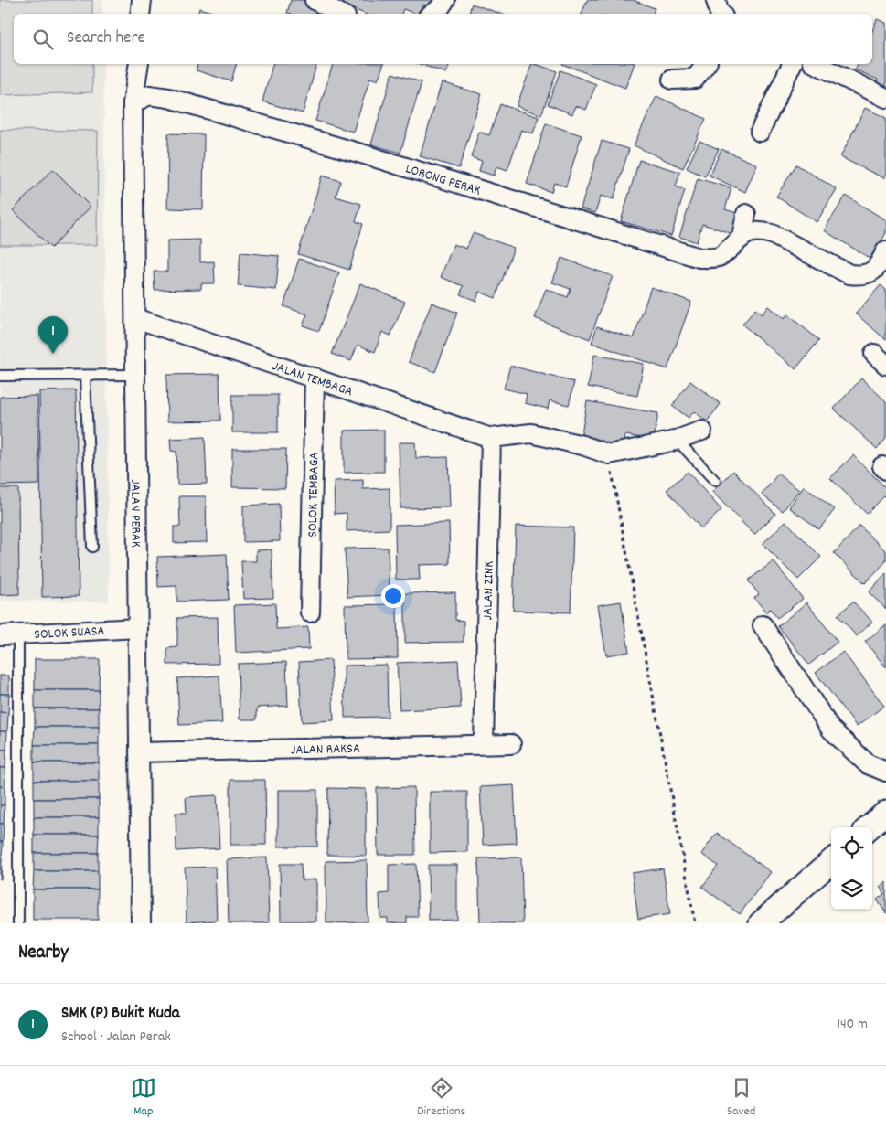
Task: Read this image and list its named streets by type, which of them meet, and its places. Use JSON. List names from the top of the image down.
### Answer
{
  "streets": {
    "street": [
      "LORONG PERAK",
      "JALAN TEMBAGA",
      "SOLOK TEMBAGA",
      "JALAN PERAK",
      "JALAN ZINK",
      "SOLOK SUASA",
      "JALAN RAKSA"
    ]
  },
  "crossings": [
    ["LORONG PERAK", "JALAN PERAK"],
    ["JALAN TEMBAGA", "SOLOK TEMBAGA"],
    ["JALAN TEMBAGA", "JALAN PERAK"],
    ["JALAN TEMBAGA", "JALAN ZINK"],
    ["JALAN PERAK", "SOLOK SUASA"],
    ["JALAN PERAK", "JALAN RAKSA"],
    ["JALAN ZINK", "JALAN RAKSA"]
  ],
  "page": {
    "search": "Search here",
    "pins": "1",
    "heading": "Nearby",
    "list": [
      {
        "mark": "1",
        "name": "SMK (P) Bukit Kuda",
        "note": "School · Jalan Perak",
        "value": "140 m"
      }
    ],
    "nav": ["Map", "Directions", "Saved"]
  }
}
